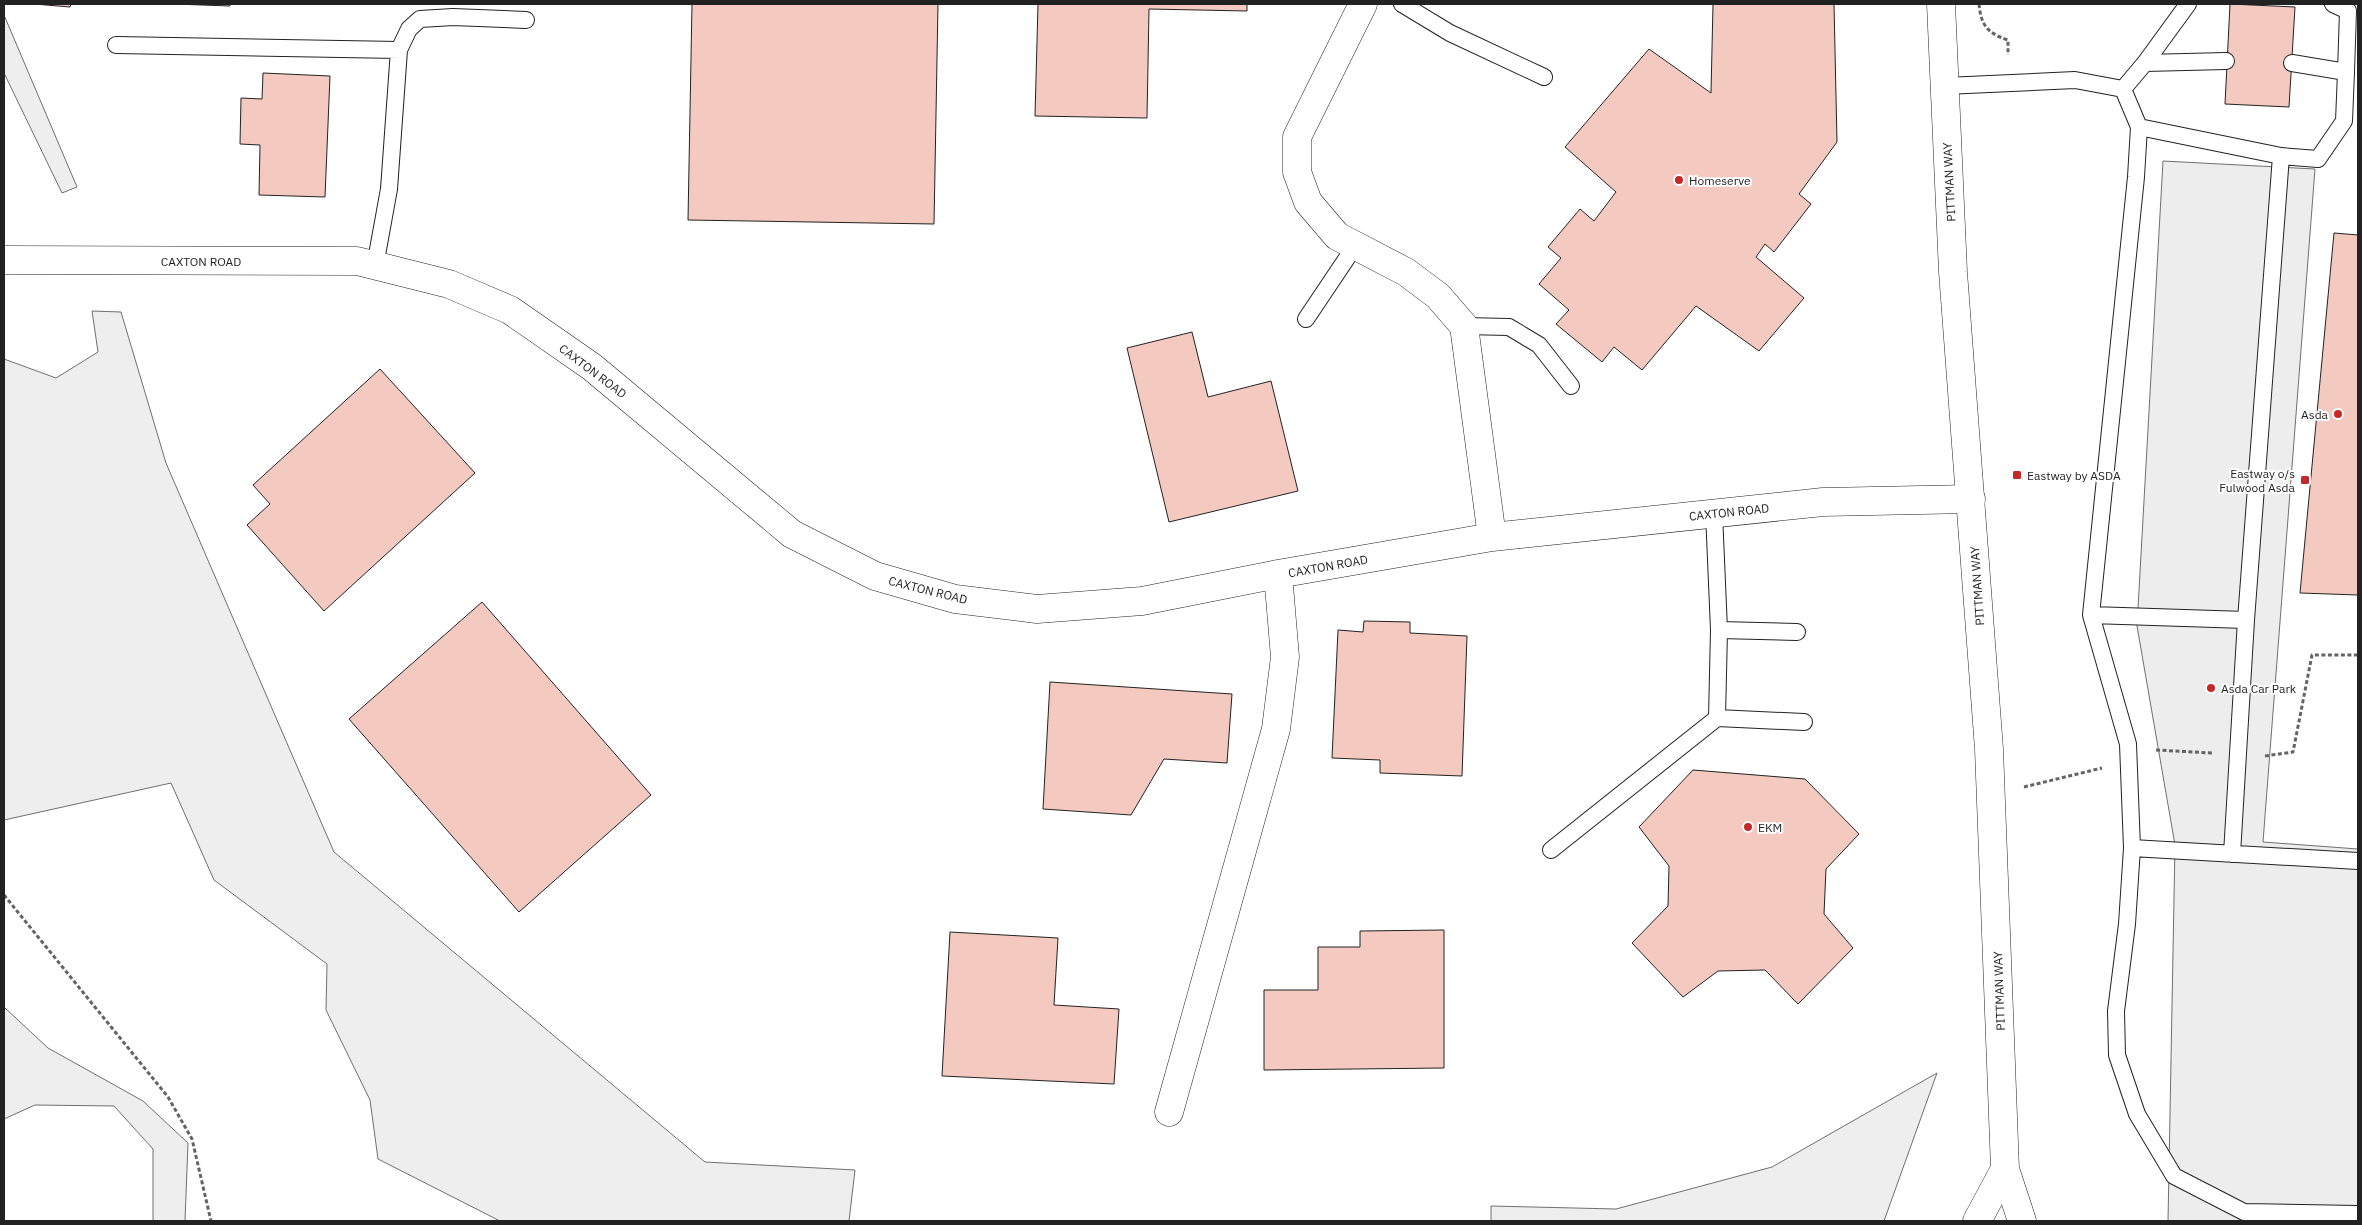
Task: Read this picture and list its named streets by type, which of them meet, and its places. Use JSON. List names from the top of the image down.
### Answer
{
  "streets": {
    "street": ["PITTMAN WAY", "CAXTON ROAD"]
  },
  "crossings": [
    ["PITTMAN WAY", "CAXTON ROAD"]
  ],
  "places": {
    "other": [
      "Homeserve",
      "Asda",
      "Asda Car Park",
      "EKM"
    ],
    "transit": ["Eastway by ASDA", "Eastway o/s Fulwood Asda"]
  }
}
